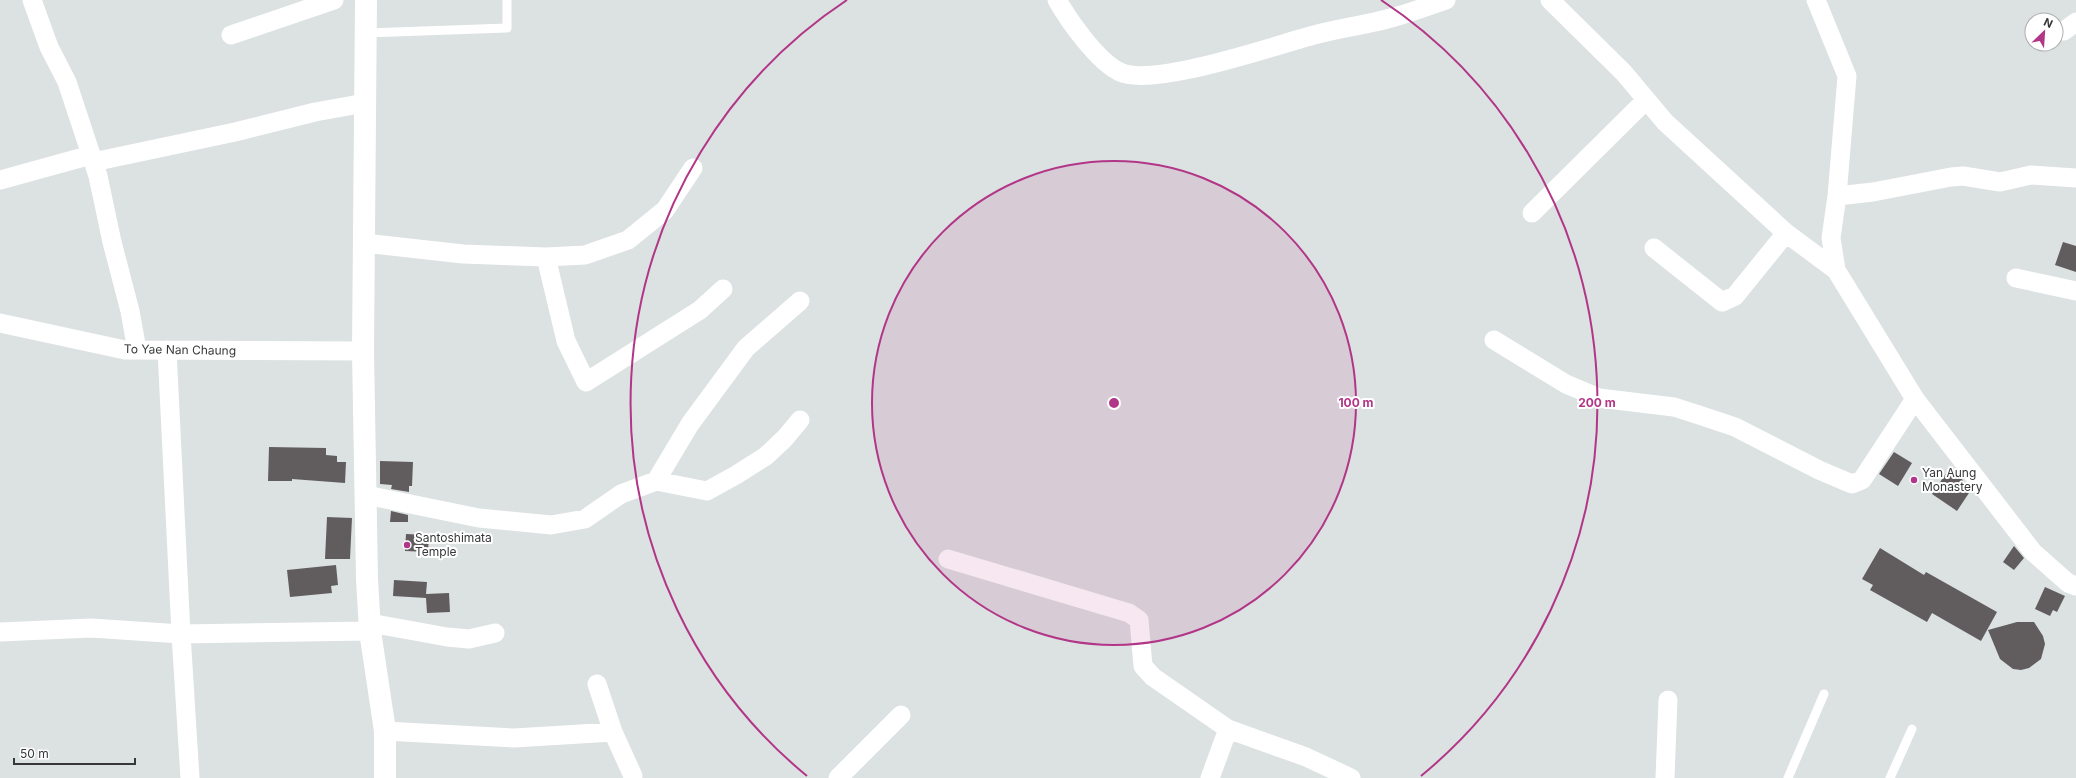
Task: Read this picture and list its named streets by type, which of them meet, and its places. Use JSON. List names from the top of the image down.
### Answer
{
  "streets": {
    "street": ["To Yae Nan Chaung"]
  },
  "places": ["Yan Aung Monastery", "Santoshimata Temple"],
  "scale_bar": "50 m",
  "north": "top right",
  "rings": ["100 m", "200 m"]
}
